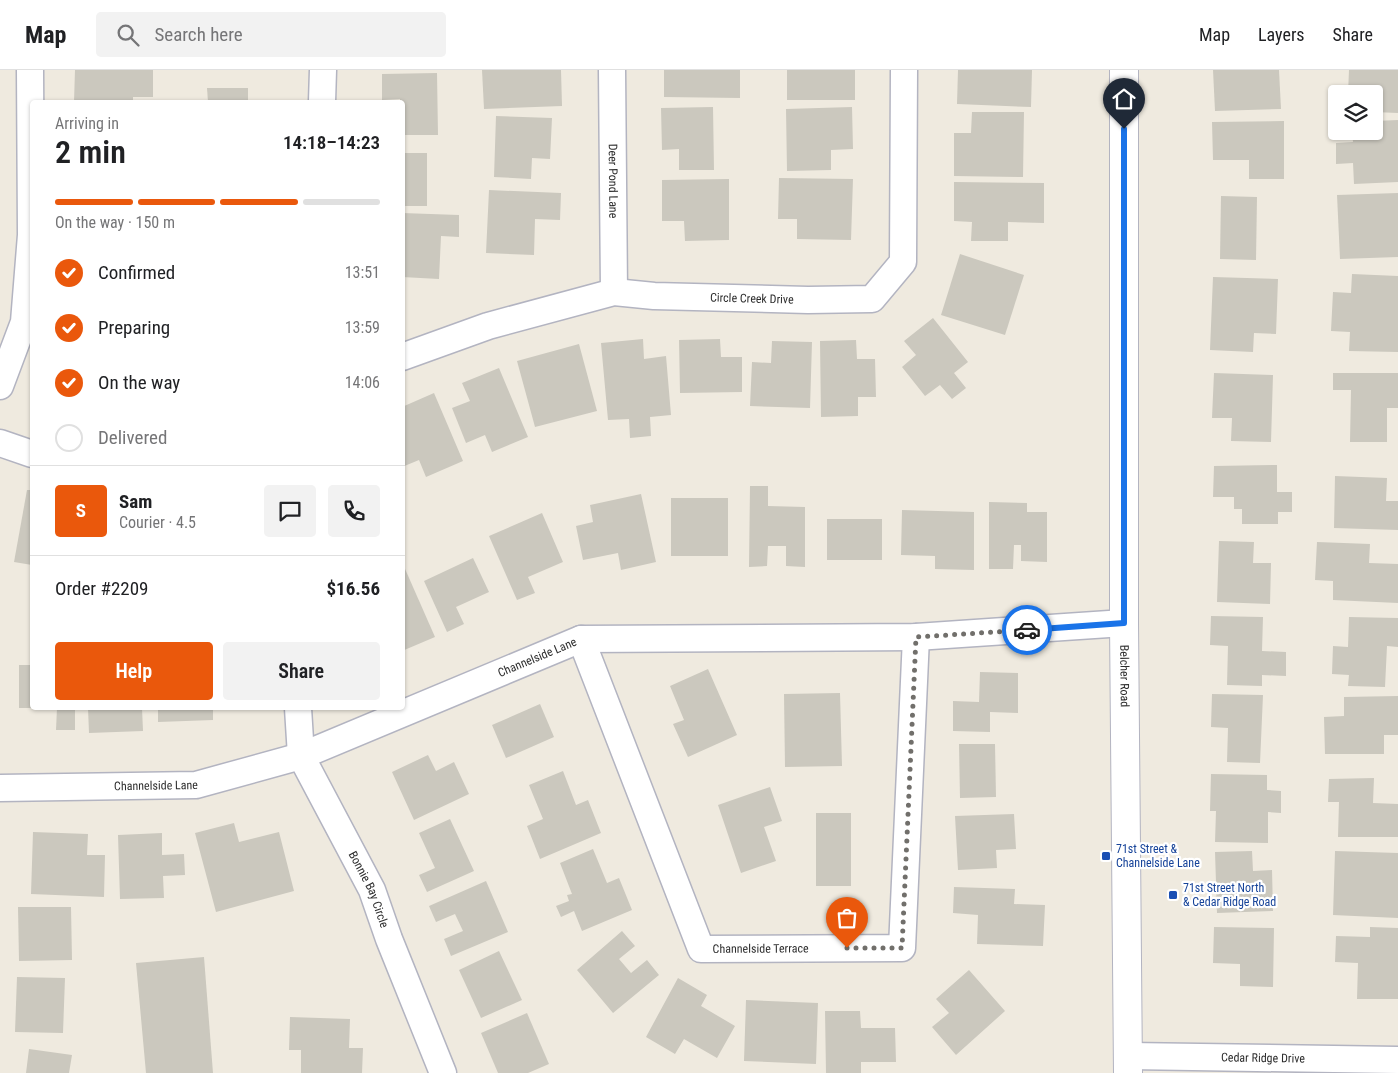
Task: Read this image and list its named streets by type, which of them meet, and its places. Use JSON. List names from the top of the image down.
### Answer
{
  "streets": {
    "main road": ["Belcher Road"],
    "street": [
      "Deer Pond Lane",
      "Circle Creek Drive",
      "Channelside Lane",
      "Bonnie Bay Circle",
      "Channelside Terrace",
      "Cedar Ridge Drive"
    ]
  },
  "crossings": [
    ["Deer Pond Lane", "Circle Creek Drive"],
    ["Channelside Lane", "Belcher Road"],
    ["Channelside Lane", "Bonnie Bay Circle"],
    ["Channelside Lane", "Channelside Terrace"],
    ["Belcher Road", "Cedar Ridge Drive"]
  ],
  "places": {
    "transit": ["71st Street & Channelside Lane", "71st Street North & Cedar Ridge Road"]
  },
  "page": {
    "header": "Map",
    "search": "Search here",
    "nav": ["Map", "Layers", "Share"],
    "heading": ["2 min", "Arriving in", "14:18–14:23"],
    "panel": [
      "Sam",
      "Courier · 4.5",
      "Order #2209",
      "$16.56"
    ],
    "bar": "On the way · 150 m",
    "list": [
      ["Confirmed", "13:51"],
      ["Preparing", "13:59"],
      ["On the way", "14:06"],
      "Delivered"
    ],
    "round": "S",
    "buttons": ["Help", "Share"]
  }
}
